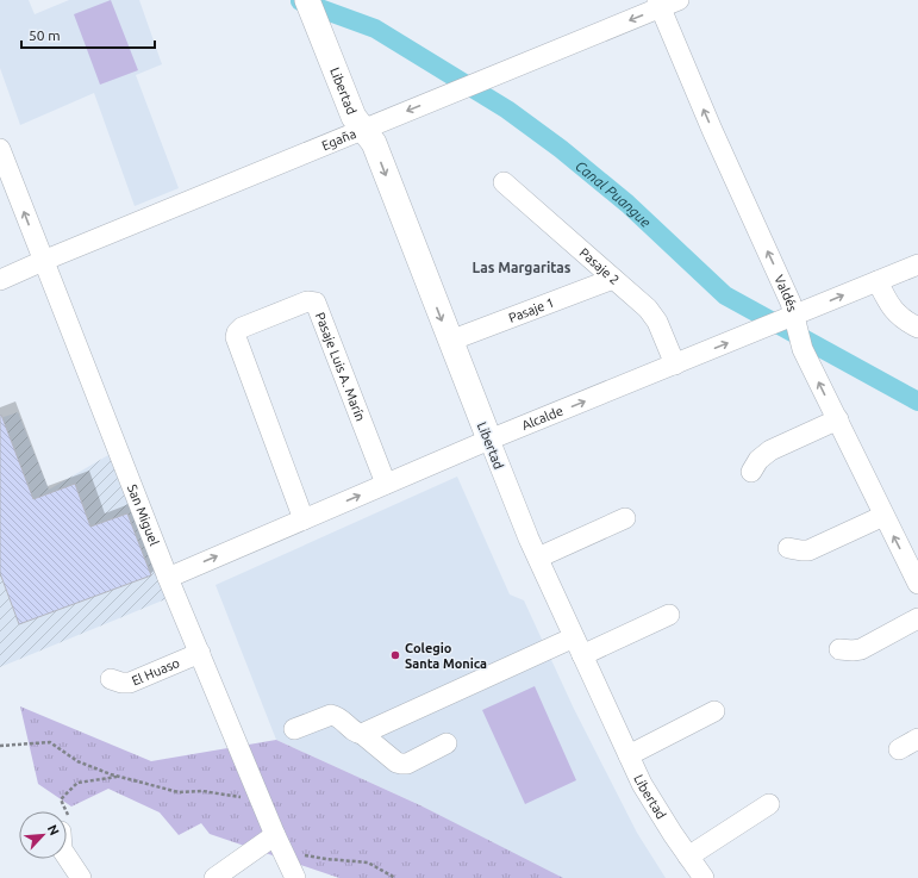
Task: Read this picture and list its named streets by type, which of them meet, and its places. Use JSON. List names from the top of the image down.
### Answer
{
  "streets": {
    "main road": ["Libertad"],
    "street": [
      "Egaña",
      "Pasaje 2",
      "Valdés",
      "Pasaje 1",
      "Pasaje Luis A. Marín",
      "Alcalde",
      "San Miguel",
      "El Huaso"
    ]
  },
  "crossings": [
    ["Libertad", "Egaña"],
    ["Libertad", "Pasaje 1"],
    ["Libertad", "Alcalde"],
    ["Egaña", "Valdés"],
    ["Egaña", "San Miguel"],
    ["Pasaje 2", "Pasaje 1"],
    ["Pasaje 2", "Alcalde"],
    ["Valdés", "Alcalde"],
    ["Pasaje Luis A. Marín", "Alcalde"],
    ["Alcalde", "San Miguel"],
    ["San Miguel", "El Huaso"]
  ],
  "one_way": ["Egaña", "Valdés"],
  "districts": ["Las Margaritas"],
  "water": ["Canal Puangue"],
  "places": ["Colegio Santa Monica"],
  "scale_bar": "50 m",
  "north": "top right"
}
